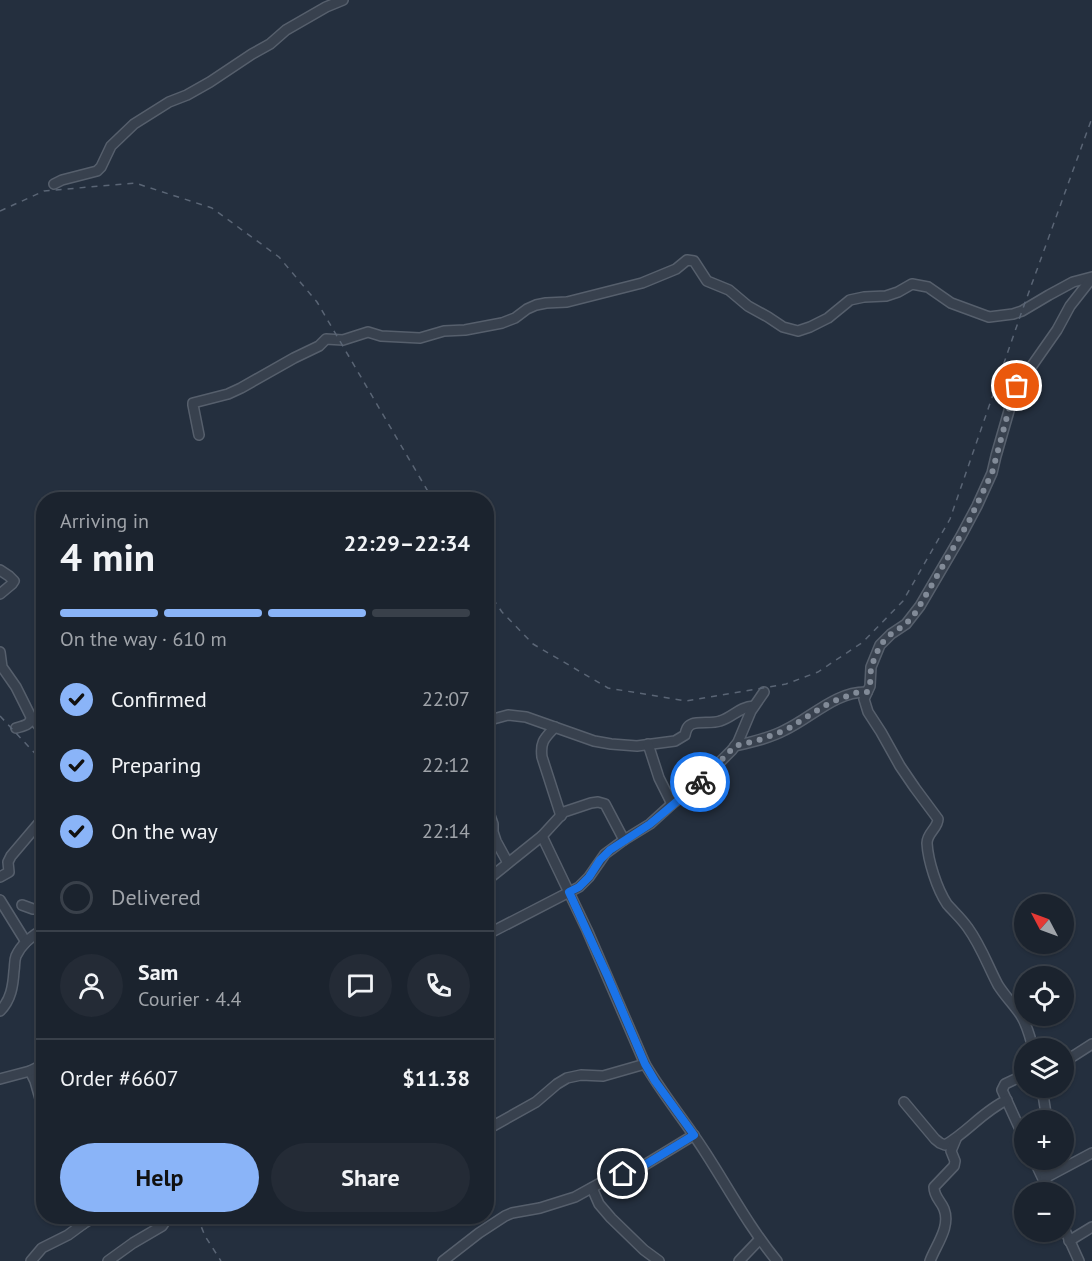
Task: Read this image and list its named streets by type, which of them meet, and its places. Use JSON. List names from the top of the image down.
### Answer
{
  "north": "top left",
  "page": {
    "heading": ["4 min", "Arriving in", "22:29–22:34"],
    "panel": [
      "Sam",
      "Courier · 4.4",
      "Order #6607",
      "$11.38"
    ],
    "bar": "On the way · 610 m",
    "list": [
      ["Confirmed", "22:07"],
      ["Preparing", "22:12"],
      ["On the way", "22:14"],
      "Delivered"
    ],
    "map_buttons": ["+", "−"],
    "buttons": ["Help", "Share"]
  }
}
